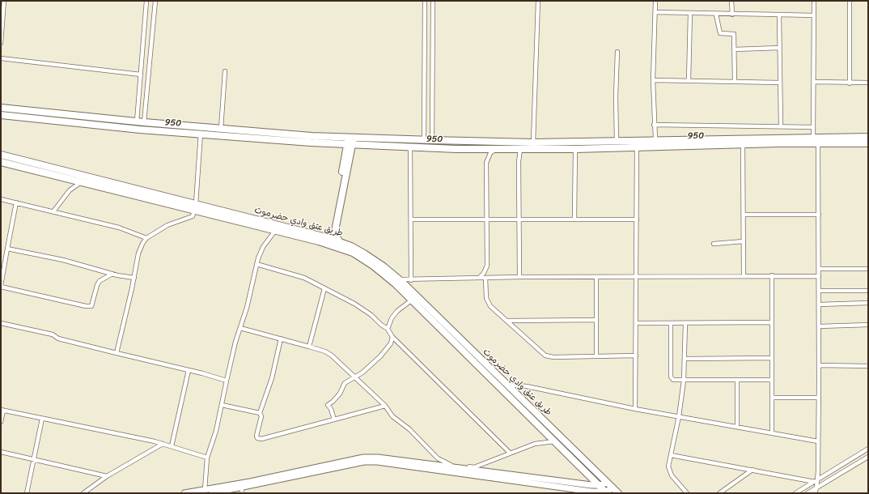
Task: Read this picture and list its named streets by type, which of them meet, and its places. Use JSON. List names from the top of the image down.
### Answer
{
  "streets": {
    "main road": ["950", "طريق عتق وادي حضرموت"]
  }
}
